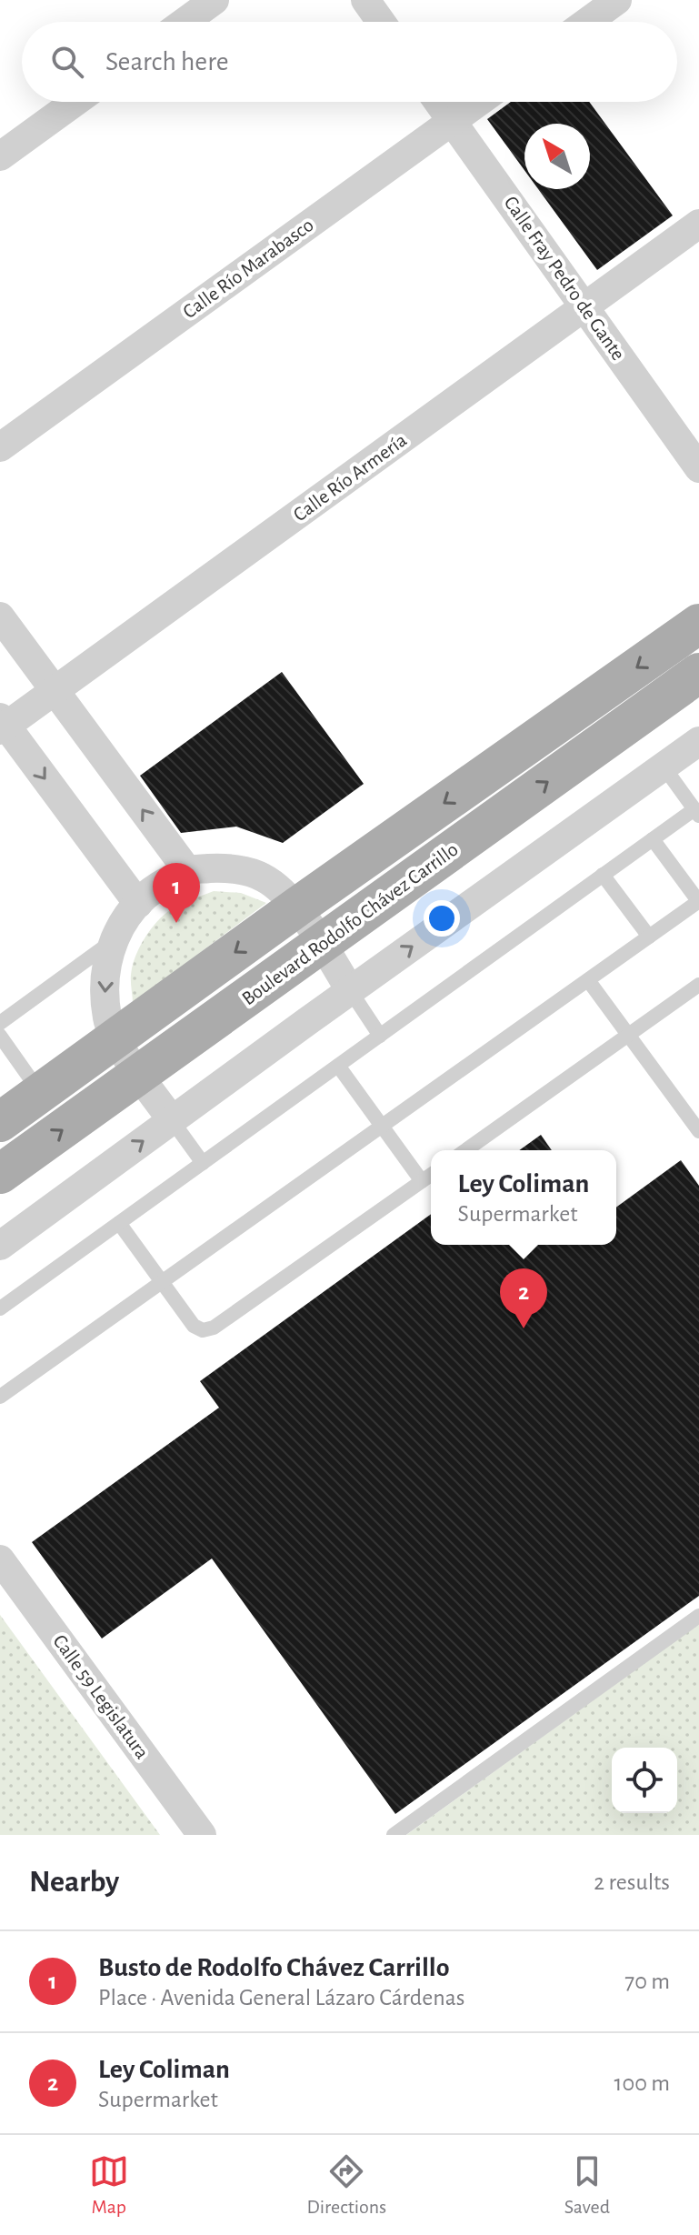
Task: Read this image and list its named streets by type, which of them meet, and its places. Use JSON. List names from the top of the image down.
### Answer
{
  "streets": {
    "main road": ["Boulevard Rodolfo Chávez Carrillo"],
    "street": [
      "Calle Río Marabasco",
      "Calle Fray Pedro de Gante",
      "Calle Río Armería",
      "Calle 59 Legislatura"
    ]
  },
  "crossings": [
    ["Calle Río Marabasco", "Calle Fray Pedro de Gante"],
    ["Calle Fray Pedro de Gante", "Calle Río Armería"]
  ],
  "north": "top left",
  "page": {
    "search": "Search here",
    "pins": ["1", "2"],
    "popup": ["Ley Coliman", "Supermarket"],
    "heading": ["Nearby", "2 results"],
    "list": [
      {
        "mark": "1",
        "name": "Busto de Rodolfo Chávez Carrillo",
        "note": "Place · Avenida General Lázaro Cárdenas",
        "value": "70 m"
      },
      {
        "mark": "2",
        "name": "Ley Coliman",
        "note": "Supermarket",
        "value": "100 m"
      }
    ],
    "nav": ["Map", "Directions", "Saved"]
  }
}
